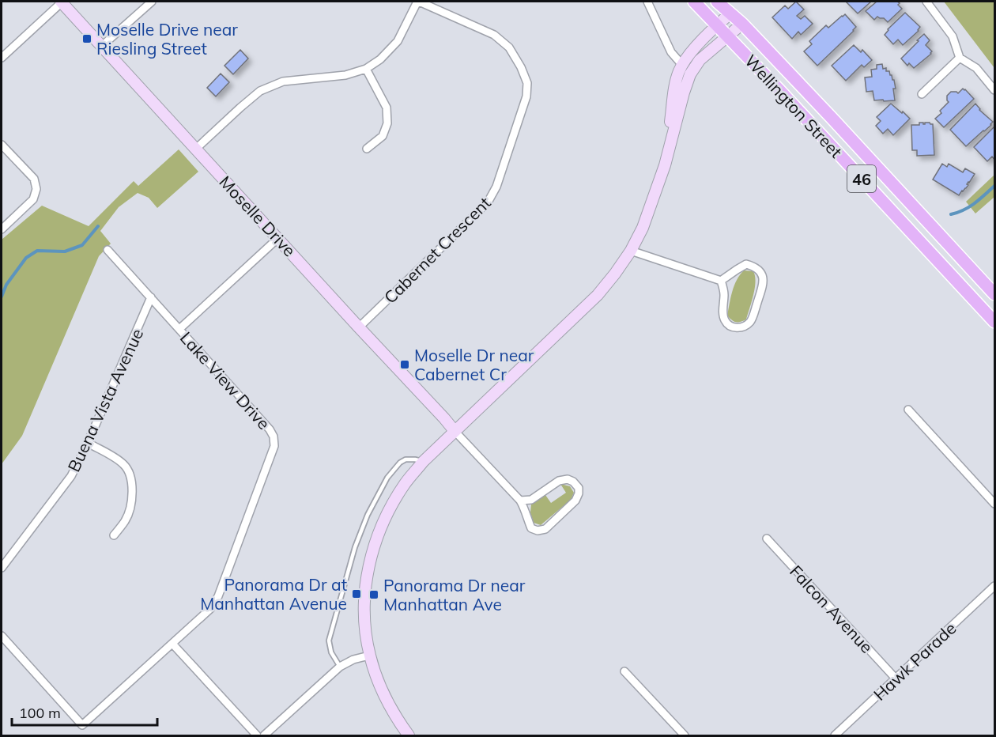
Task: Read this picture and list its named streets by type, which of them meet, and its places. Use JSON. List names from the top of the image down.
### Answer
{
  "streets": {
    "main road": ["Wellington Street", "46"],
    "street": [
      "Moselle Drive",
      "Cabernet Crescent",
      "Lake View Drive",
      "Buena Vista Avenue",
      "Falcon Avenue",
      "Hawk Parade"
    ]
  },
  "crossings": [
    ["Wellington Street", "46"],
    ["Moselle Drive", "Cabernet Crescent"],
    ["Lake View Drive", "Buena Vista Avenue"],
    ["Falcon Avenue", "Hawk Parade"]
  ],
  "places": {
    "transit": [
      "Moselle Drive near Riesling Street",
      "Moselle Dr near Cabernet Cr",
      "Panorama Dr at Manhattan Avenue",
      "Panorama Dr near Manhattan Ave"
    ]
  },
  "scale_bar": "100 m"
}
